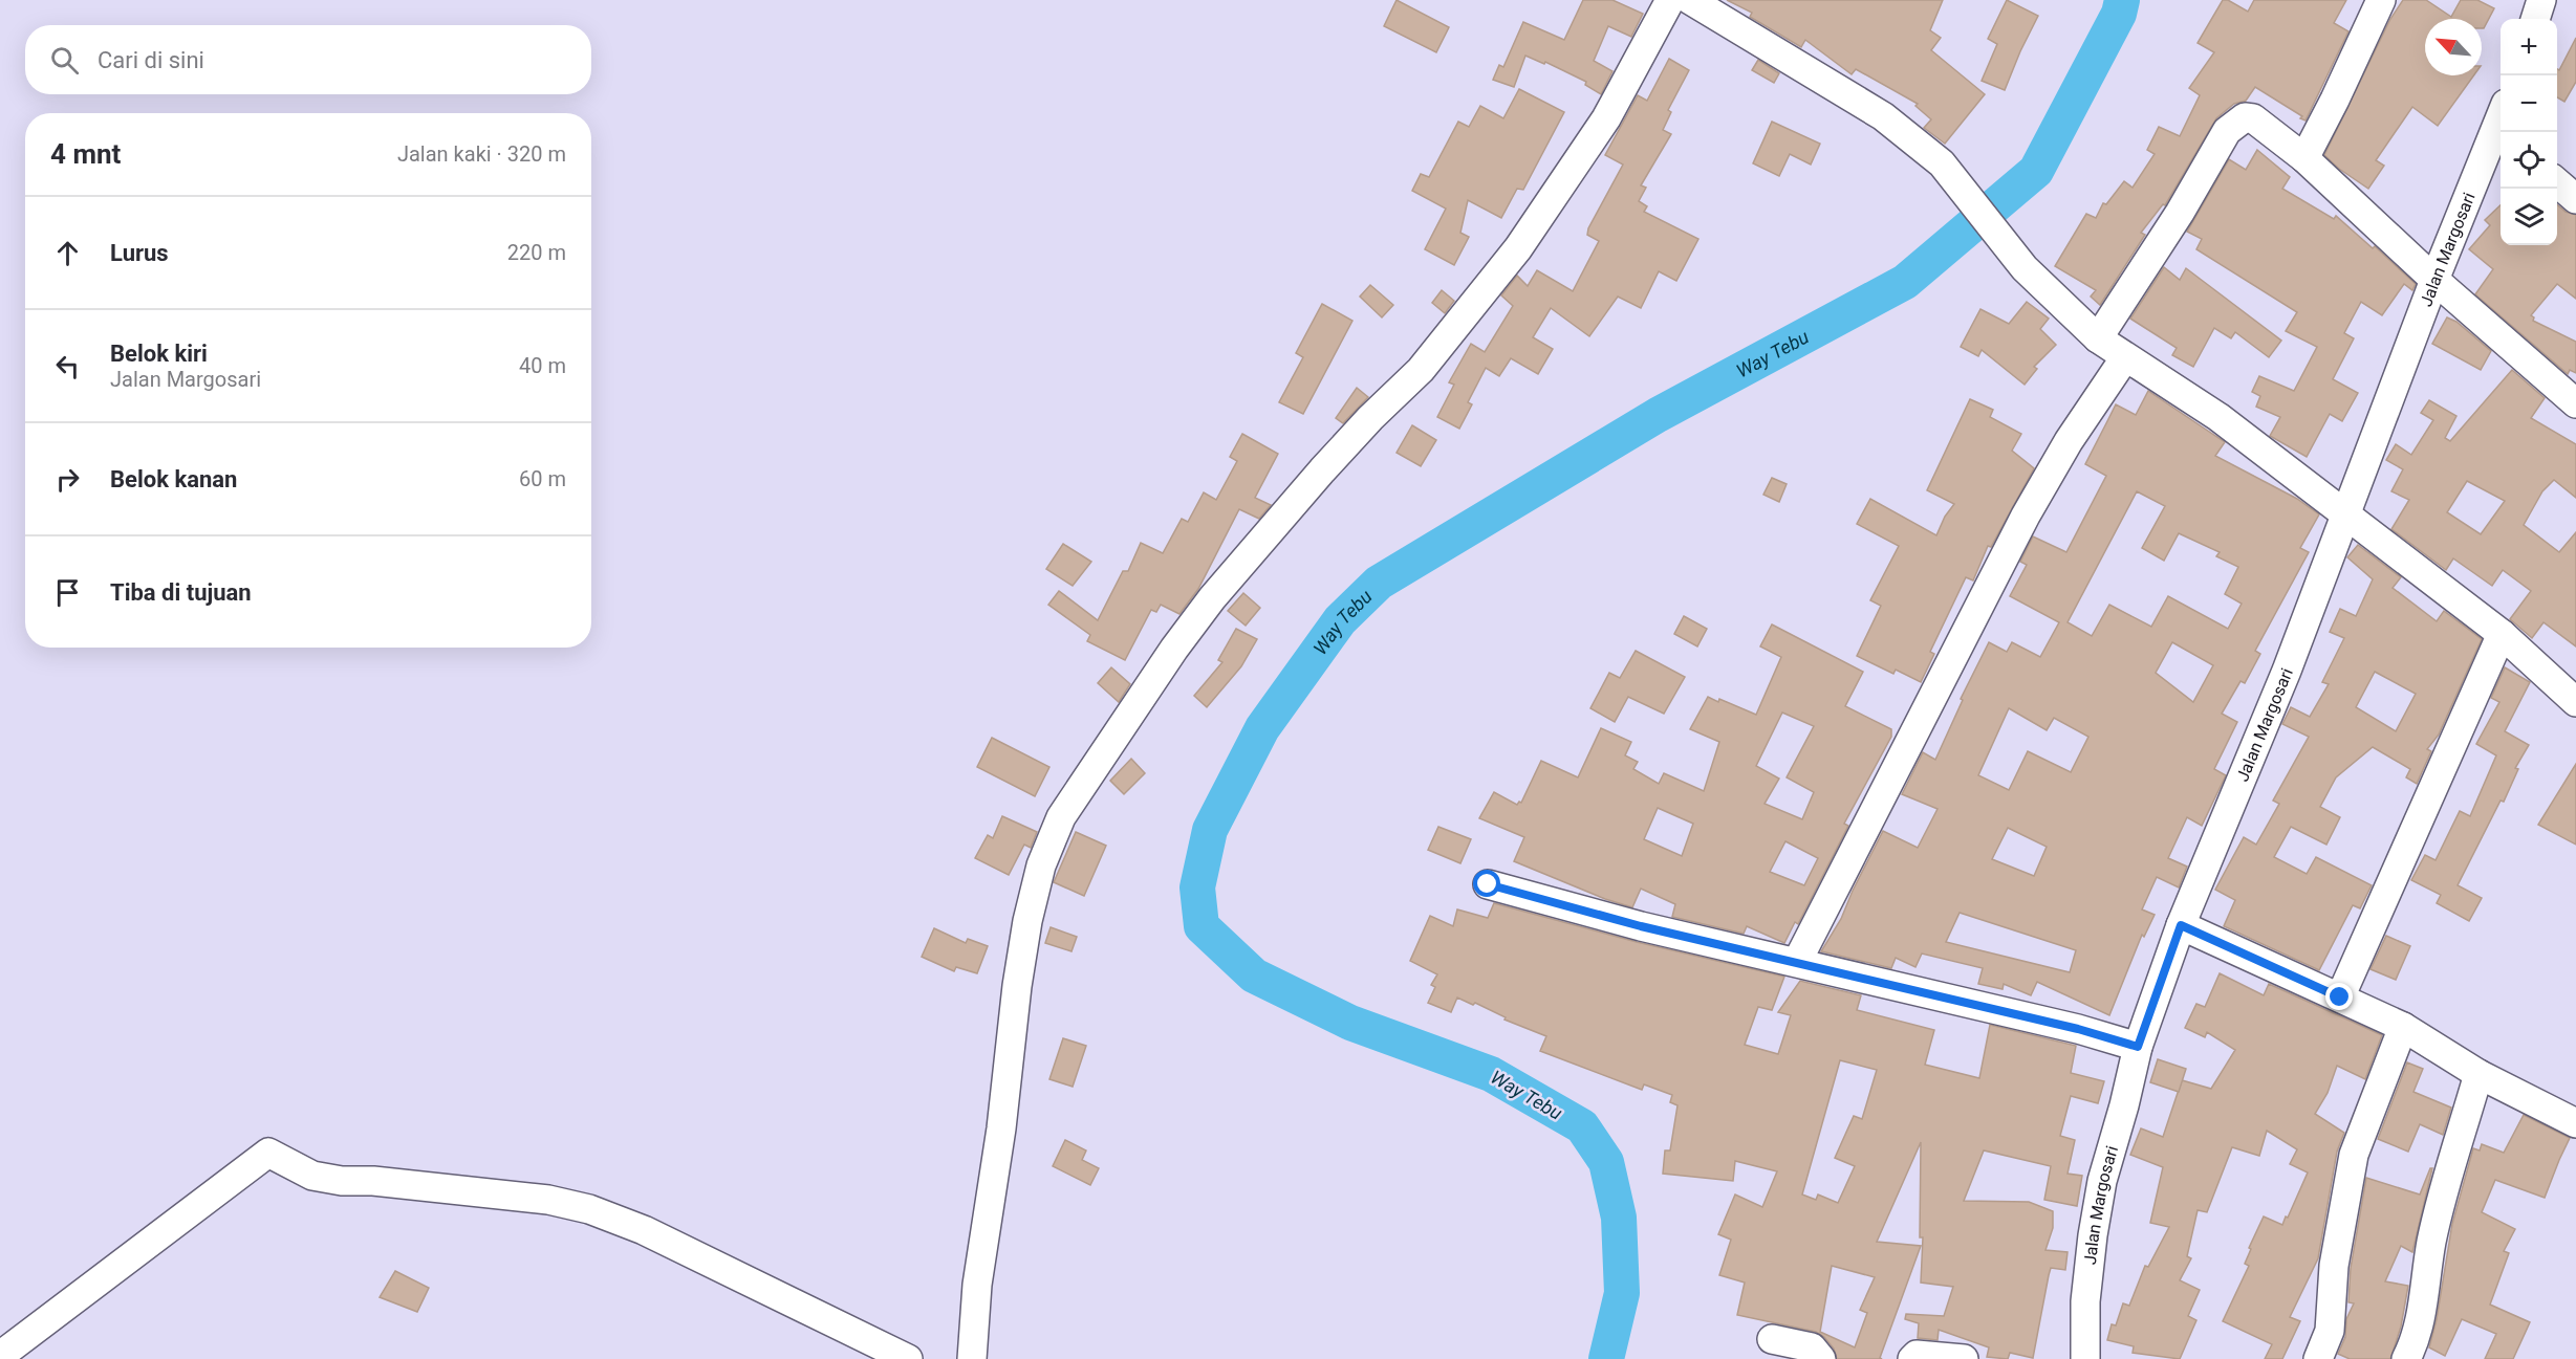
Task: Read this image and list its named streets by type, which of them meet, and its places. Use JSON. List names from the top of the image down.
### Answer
{
  "streets": {
    "street": ["Jalan Margosari"]
  },
  "water": ["Way Tebu"],
  "north": "top left",
  "page": {
    "map_buttons": ["+", "−"],
    "search": "Cari di sini",
    "heading": ["4 mnt", "Jalan kaki · 320 m"],
    "list": [
      ["Lurus", "220 m"],
      ["Belok kiri", "Jalan Margosari", "40 m"],
      ["Belok kanan", "60 m"],
      "Tiba di tujuan"
    ]
  }
}
